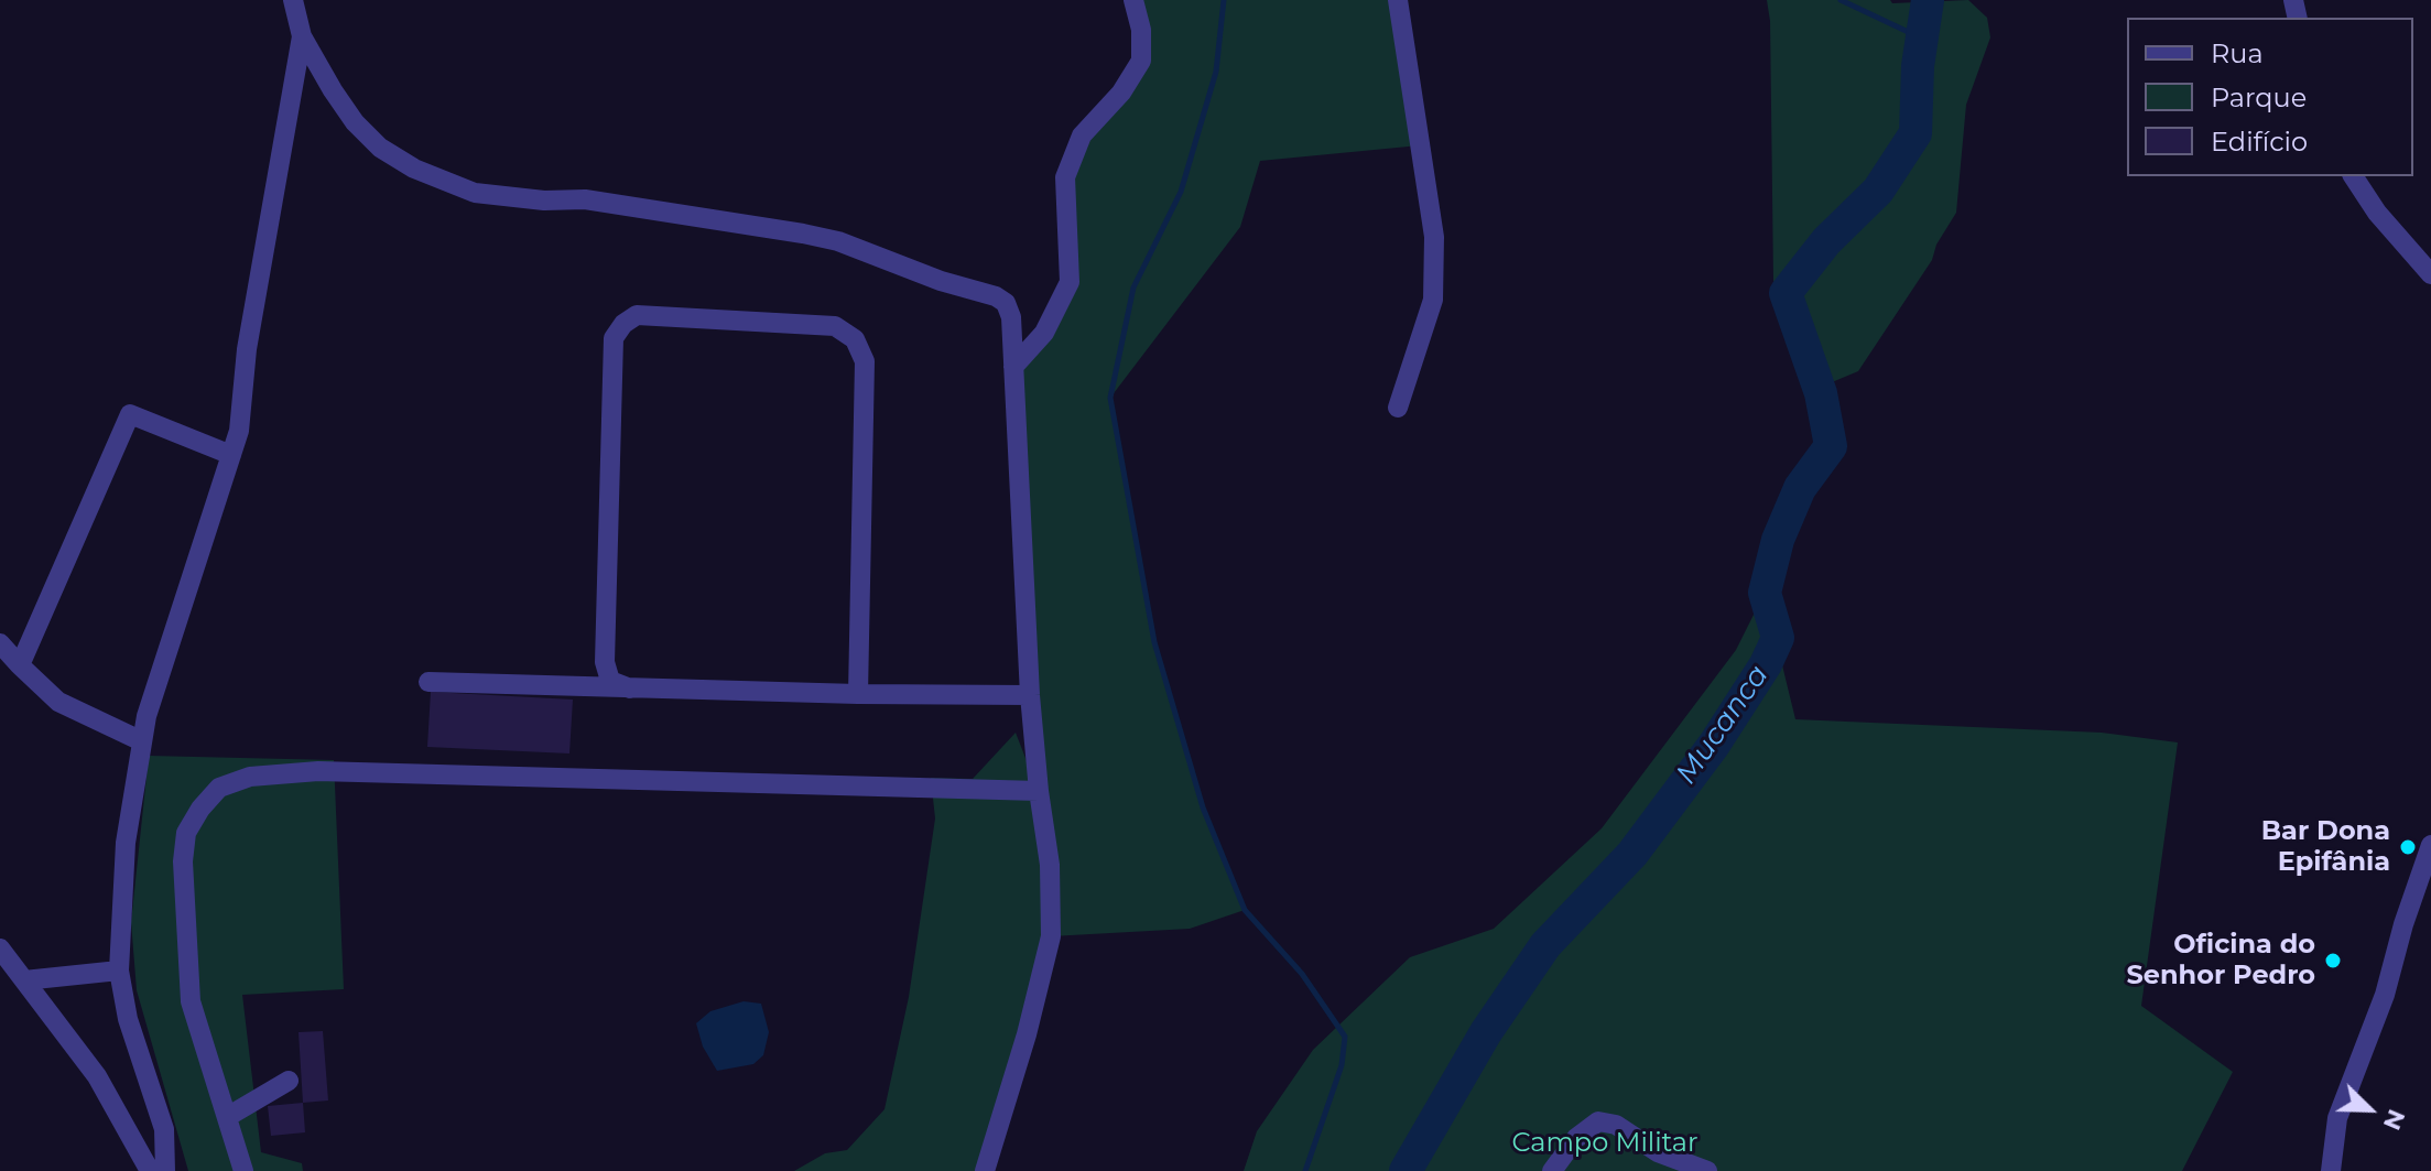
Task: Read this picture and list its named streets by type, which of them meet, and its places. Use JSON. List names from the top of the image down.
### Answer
{
  "water": ["Mucanca"],
  "parks": ["Campo Militar"],
  "places": ["Bar Dona Epifânia", "Oficina do Senhor Pedro"],
  "legend": ["Rua", "Parque", "Edifício"],
  "north": "bottom right"
}
